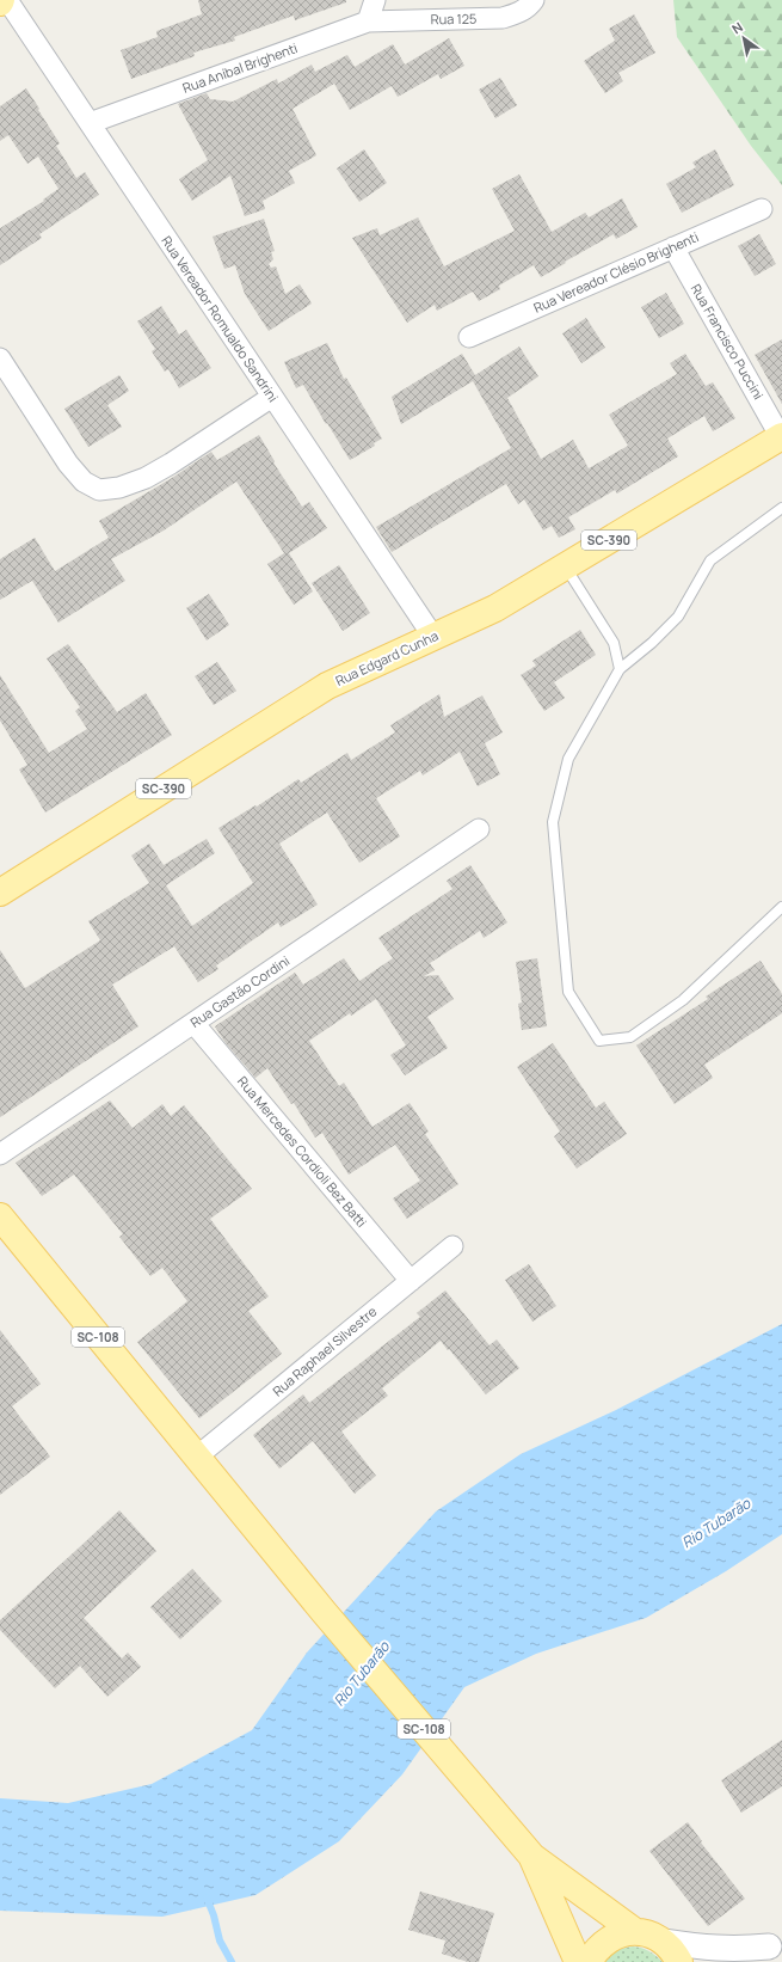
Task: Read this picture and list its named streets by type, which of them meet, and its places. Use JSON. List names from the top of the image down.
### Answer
{
  "streets": {
    "main road": ["SC-390", "Rua Edgard Cunha", "SC-108"],
    "street": [
      "Rua 125",
      "Rua Aníbal Brighenti",
      "Rua Vereador Clésio Brighenti",
      "Rua Vereador Romualdo Sandrini",
      "Rua Francisco Puccini",
      "Rua Gastão Cordini",
      "Rua Mercedes Cordioli Bez Batti",
      "Rua Raphael Silvestre"
    ]
  },
  "crossings": [
    ["Rua 125", "Rua Aníbal Brighenti"],
    ["Rua Aníbal Brighenti", "Rua Vereador Romualdo Sandrini"],
    ["Rua Vereador Clésio Brighenti", "Rua Francisco Puccini"],
    ["Rua Vereador Romualdo Sandrini", "Rua Edgard Cunha"],
    ["Rua Francisco Puccini", "Rua Edgard Cunha"],
    ["Rua Gastão Cordini", "Rua Mercedes Cordioli Bez Batti"],
    ["Rua Mercedes Cordioli Bez Batti", "Rua Raphael Silvestre"],
    ["SC-108", "Rua Raphael Silvestre"]
  ],
  "water": ["Rio Tubarão"],
  "north": "top left"
}
